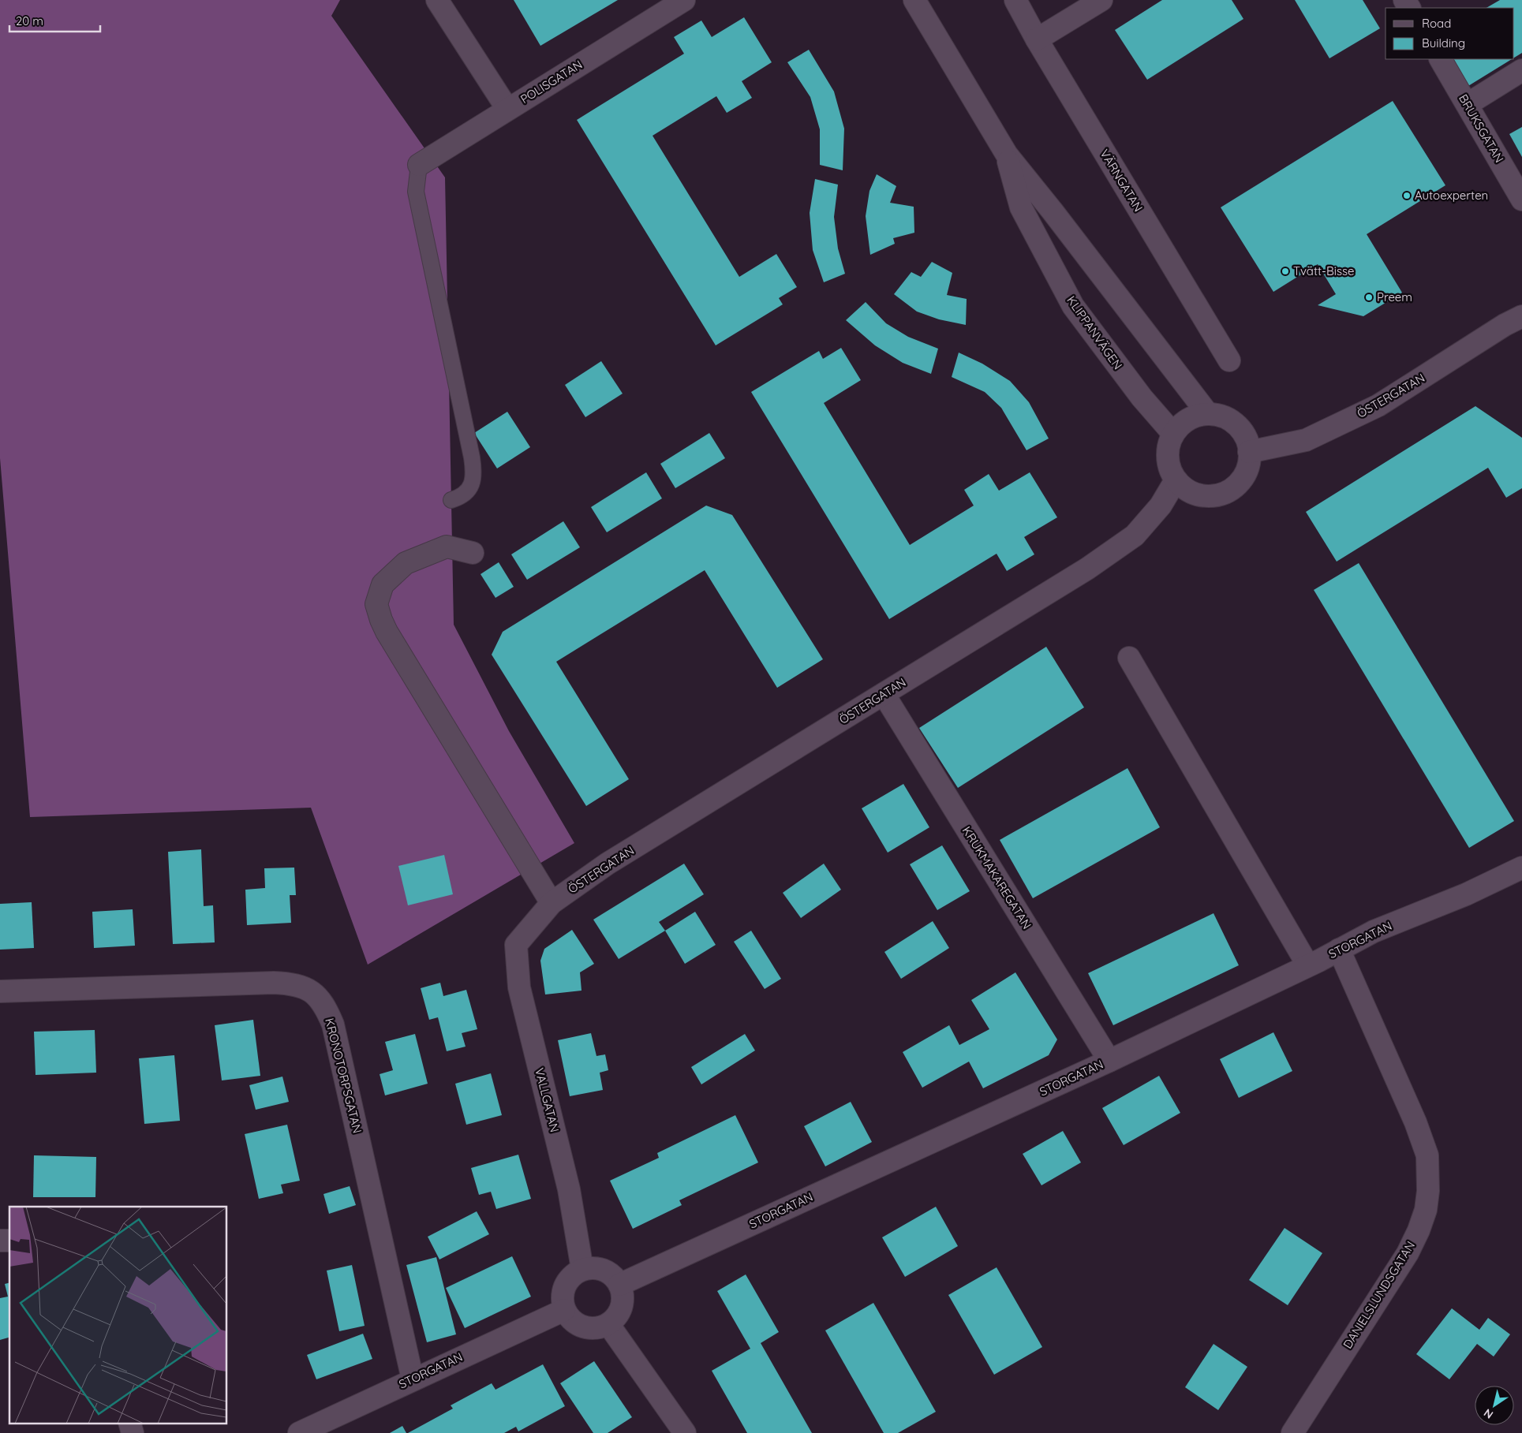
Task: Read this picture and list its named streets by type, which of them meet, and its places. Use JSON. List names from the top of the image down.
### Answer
{
  "streets": {
    "street": [
      "POLISGATAN",
      "BRUKSGATAN",
      "VÄRNGATAN",
      "KLIPPANVÄGEN",
      "ÖSTERGATAN",
      "KRUKMAKAREGATAN",
      "STORGATAN",
      "KRONOTORPSGATAN",
      "VALLGATAN",
      "DANIELSLUNDSGATAN"
    ]
  },
  "crossings": [
    ["KLIPPANVÄGEN", "ÖSTERGATAN"],
    ["ÖSTERGATAN", "KRUKMAKAREGATAN"],
    ["ÖSTERGATAN", "VALLGATAN"],
    ["KRUKMAKAREGATAN", "STORGATAN"],
    ["STORGATAN", "KRONOTORPSGATAN"],
    ["STORGATAN", "VALLGATAN"],
    ["STORGATAN", "DANIELSLUNDSGATAN"]
  ],
  "places": ["Autoexperten", "Tvätt-Bisse", "Preem"],
  "legend": ["Road", "Building"],
  "scale_bar": "20 m",
  "north": "bottom left"
}
